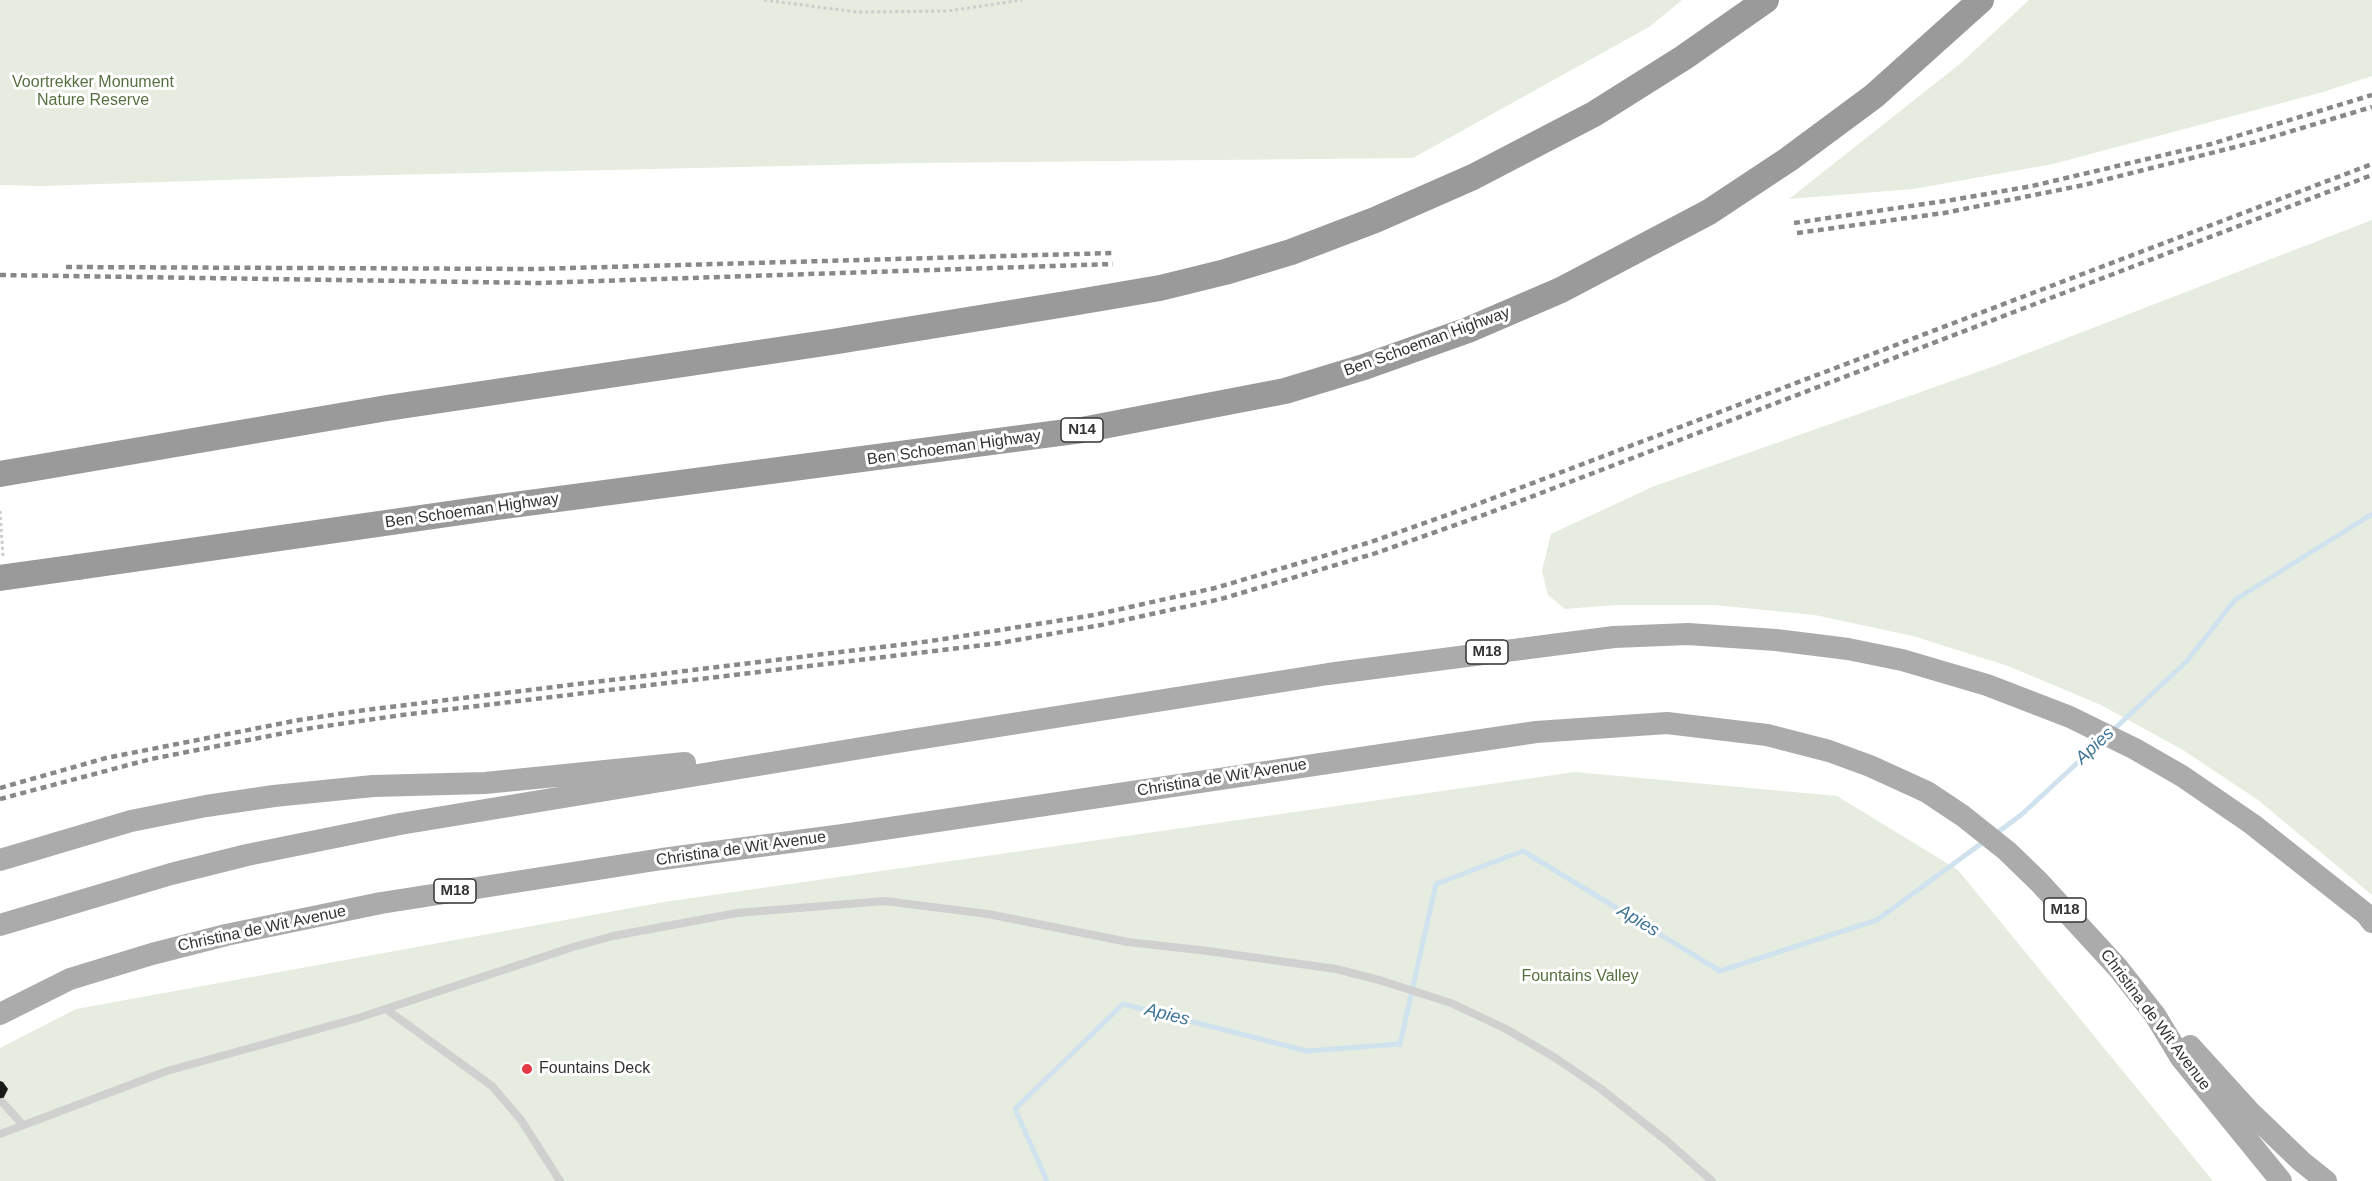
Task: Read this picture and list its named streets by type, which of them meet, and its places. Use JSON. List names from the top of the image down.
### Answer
{
  "streets": {
    "highway": ["Ben Schoeman Highway", "N14"],
    "main road": ["M18", "Christina de Wit Avenue"]
  },
  "water": ["Apies"],
  "parks": ["Voortrekker Monument Nature Reserve", "Fountains Valley"],
  "places": ["Fountains Deck"]
}
